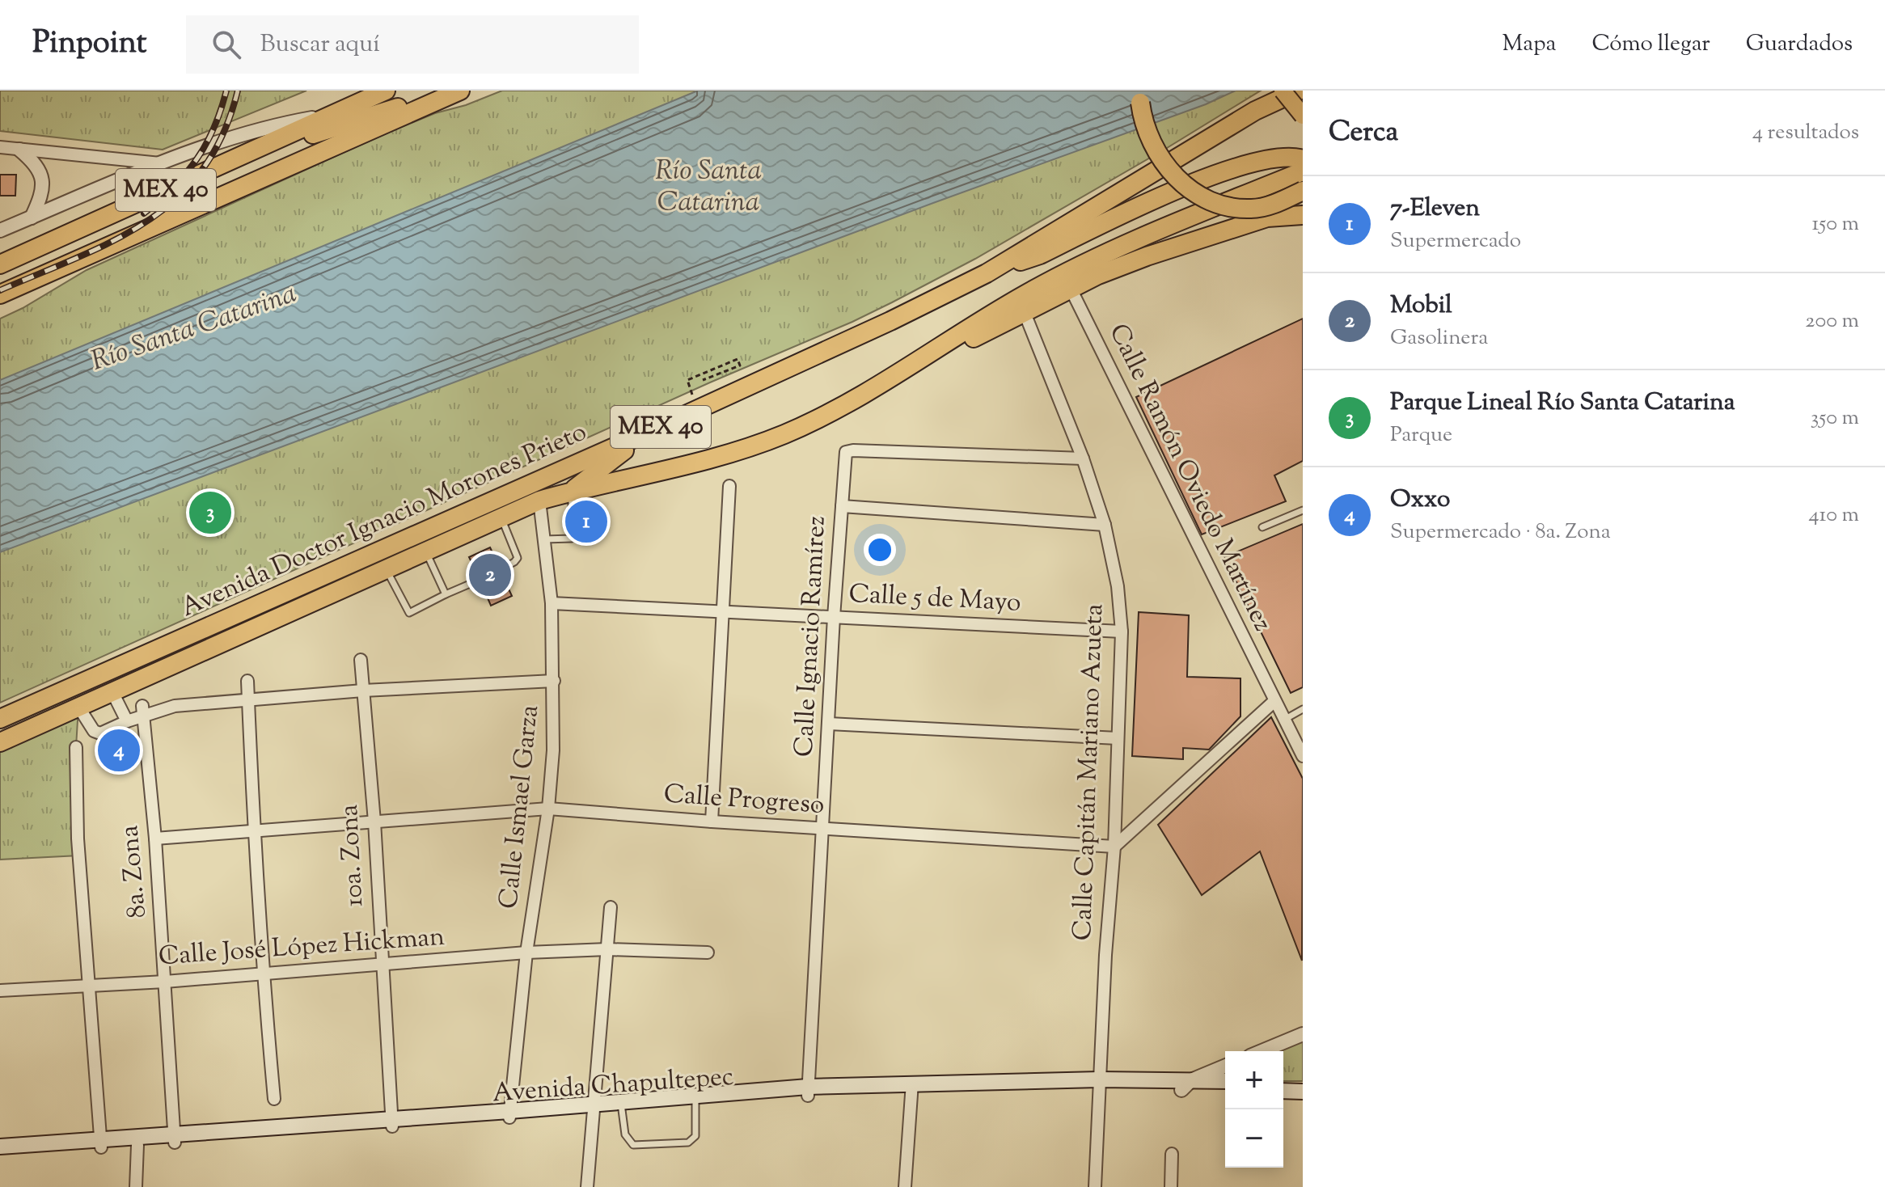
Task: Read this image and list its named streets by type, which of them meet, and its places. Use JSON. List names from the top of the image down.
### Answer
{
  "streets": {
    "highway": ["MEX 40", "Avenida Doctor Ignacio Morones Prieto"],
    "main road": ["Avenida Chapultepec"],
    "street": [
      "Calle Ramón Oviedo Martínez",
      "Calle 5 de Mayo",
      "Calle Ignacio Ramírez",
      "Calle Capitán Mariano Azueta",
      "Calle Progreso",
      "Calle Ismael Garza",
      "10a. Zona",
      "8a. Zona",
      "Calle José López Hickman"
    ]
  },
  "crossings": [
    ["Avenida Doctor Ignacio Morones Prieto", "Calle Capitán Mariano Azueta"],
    ["Avenida Doctor Ignacio Morones Prieto", "Calle Ismael Garza"],
    ["Calle 5 de Mayo", "Calle Ignacio Ramírez"],
    ["Calle 5 de Mayo", "Calle Capitán Mariano Azueta"],
    ["Calle 5 de Mayo", "Calle Ismael Garza"],
    ["Calle Ignacio Ramírez", "Calle Capitán Mariano Azueta"],
    ["Calle Ignacio Ramírez", "Calle Progreso"],
    ["Calle Ignacio Ramírez", "Avenida Chapultepec"],
    ["Calle Capitán Mariano Azueta", "Calle Progreso"],
    ["Calle Capitán Mariano Azueta", "Avenida Chapultepec"],
    ["Calle Progreso", "Calle Ismael Garza"],
    ["Calle Progreso", "10a. Zona"],
    ["Calle Progreso", "8a. Zona"],
    ["Calle Ismael Garza", "Calle José López Hickman"],
    ["Calle Ismael Garza", "Avenida Chapultepec"],
    ["10a. Zona", "Calle José López Hickman"],
    ["10a. Zona", "Avenida Chapultepec"],
    ["8a. Zona", "Calle José López Hickman"],
    ["8a. Zona", "Avenida Chapultepec"]
  ],
  "water": ["Río Santa Catarina"],
  "page": {
    "header": "Pinpoint",
    "search": "Buscar aquí",
    "nav": ["Mapa", "Cómo llegar", "Guardados"],
    "heading": ["Cerca", "4 resultados"],
    "list": [
      {
        "mark": "1",
        "name": "7-Eleven",
        "note": "Supermercado",
        "value": "150 m"
      },
      {
        "mark": "2",
        "name": "Mobil",
        "note": "Gasolinera",
        "value": "200 m"
      },
      {
        "mark": "3",
        "name": "Parque Lineal Río Santa Catarina",
        "note": "Parque",
        "value": "350 m"
      },
      {
        "mark": "4",
        "name": "Oxxo",
        "note": "Supermercado · 8a. Zona",
        "value": "410 m"
      }
    ],
    "pins": [
      "3",
      "1",
      "2",
      "4"
    ],
    "map_buttons": ["+", "−"]
  }
}
